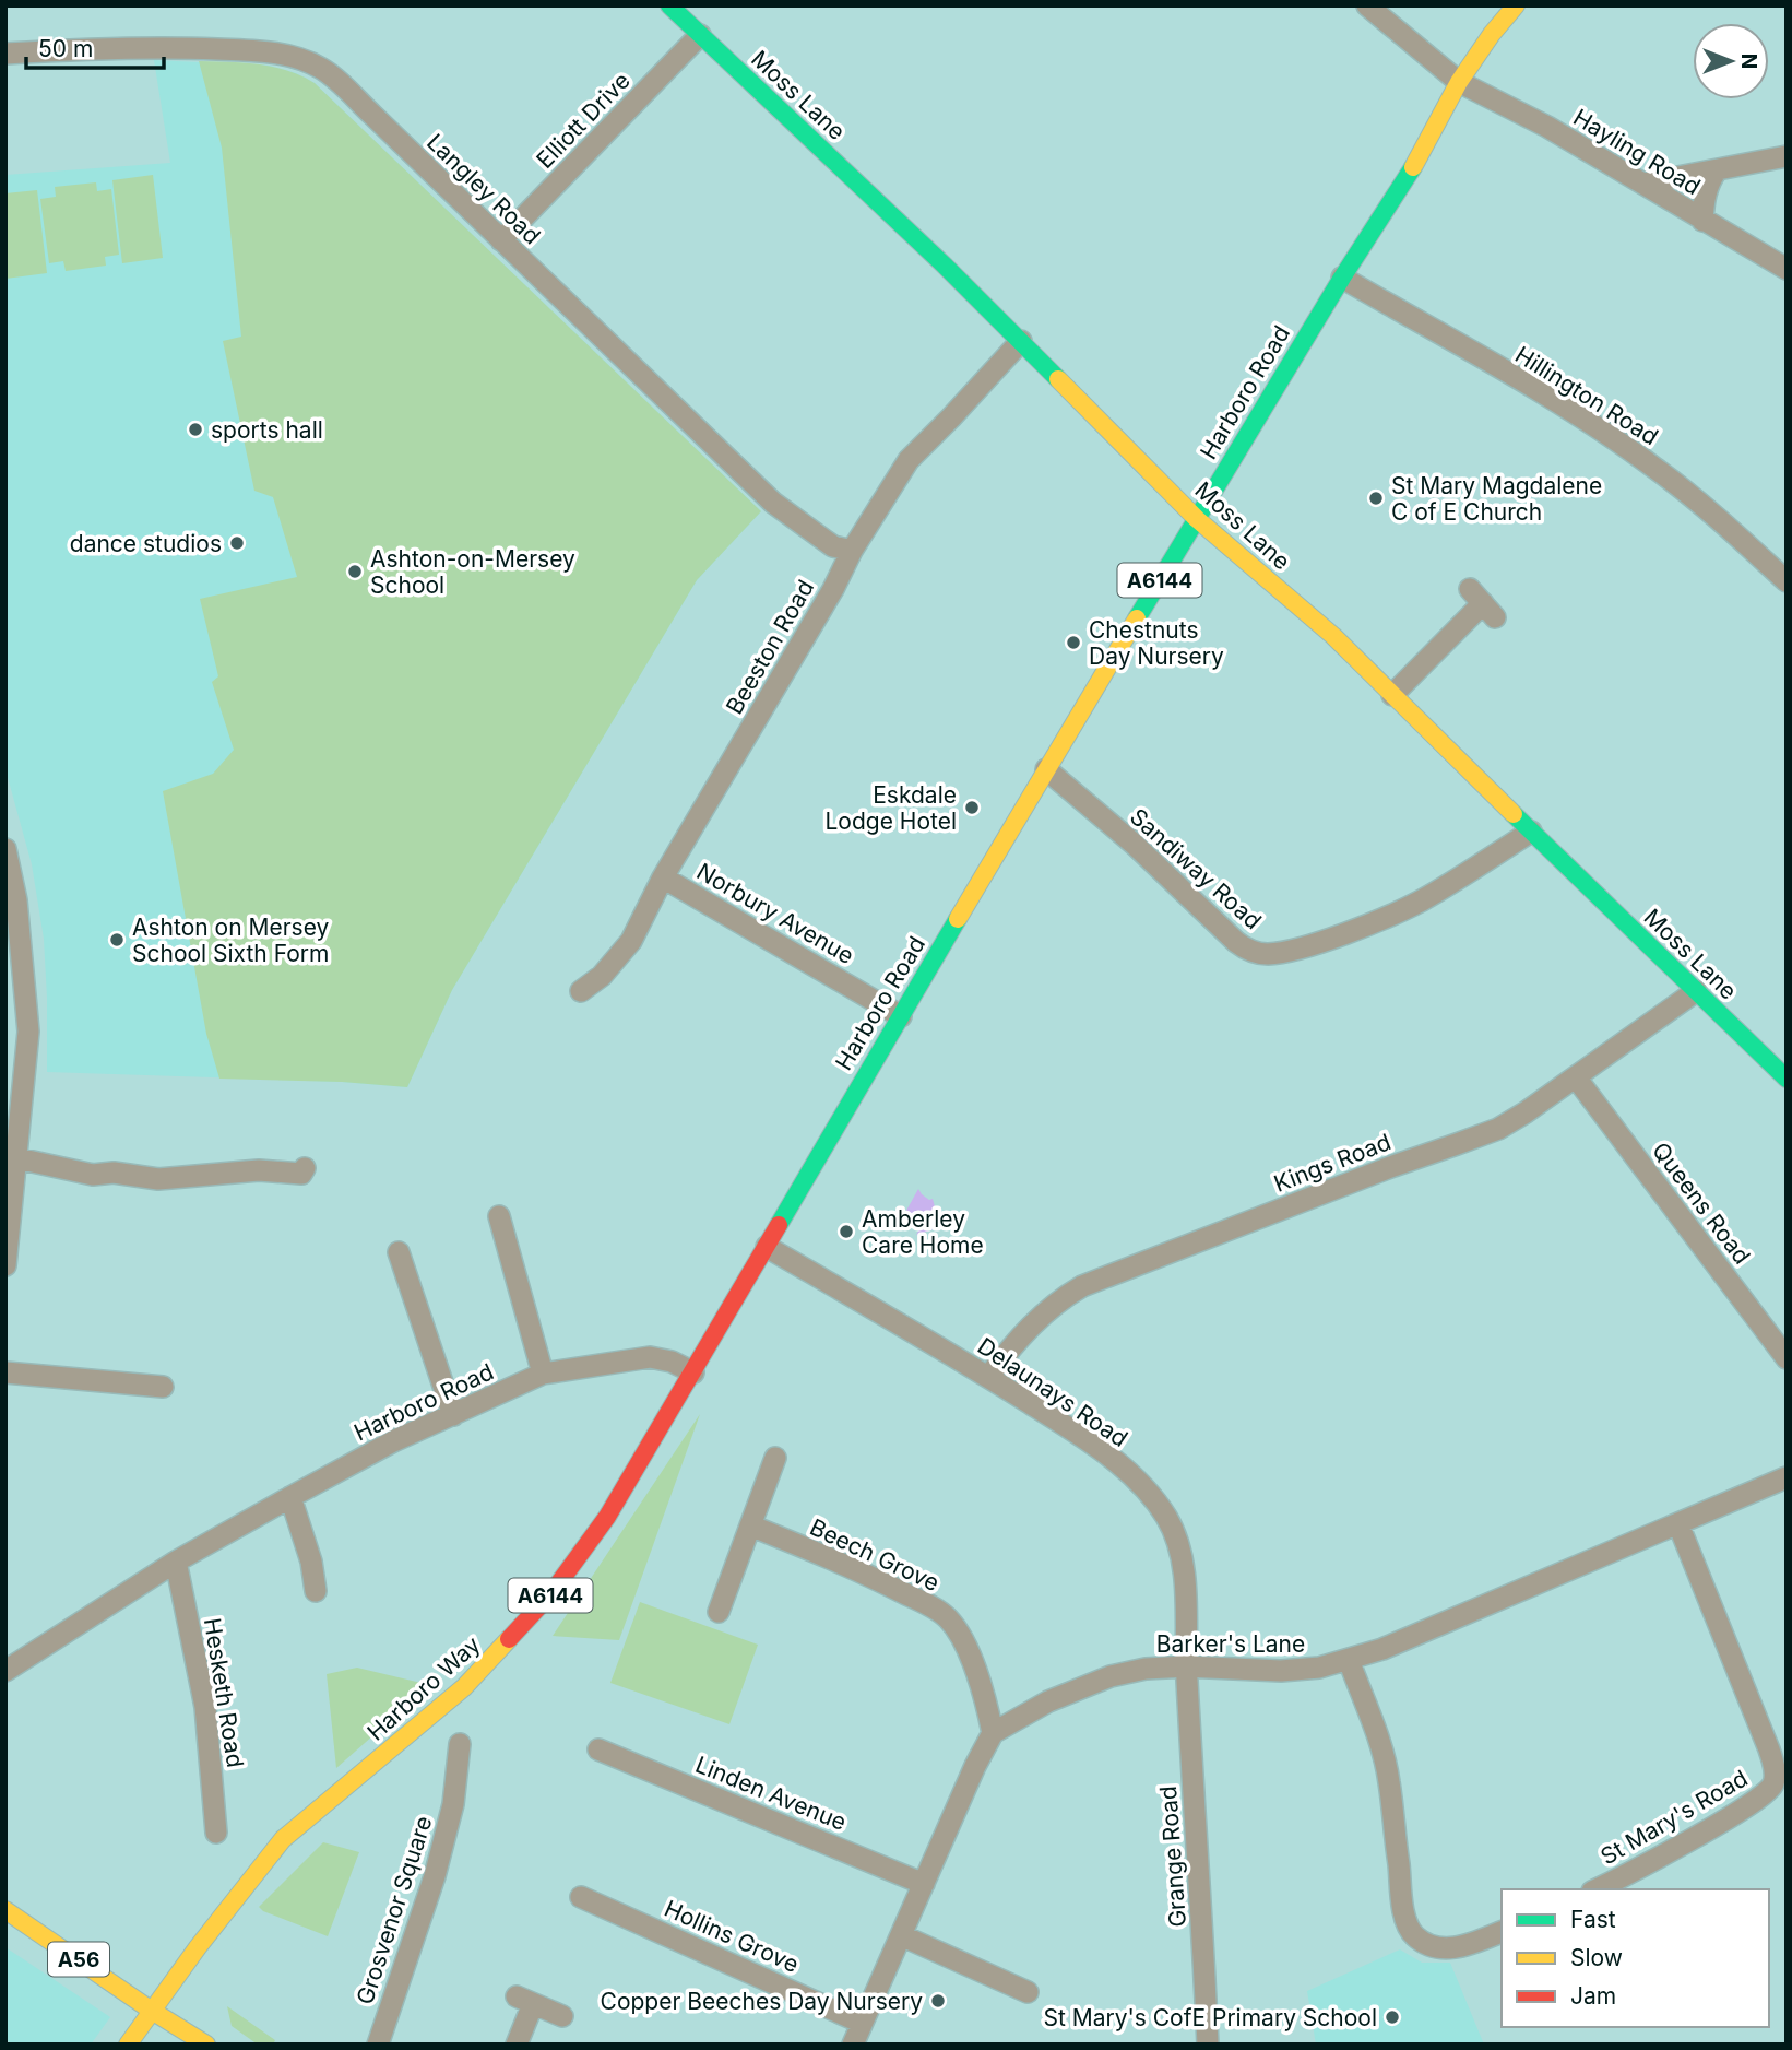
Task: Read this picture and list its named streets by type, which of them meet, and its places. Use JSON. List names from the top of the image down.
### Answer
{
  "streets": {
    "main road": [
      "Moss Lane",
      "Harboro Road",
      "A6144",
      "Harboro Way",
      "A56"
    ],
    "street": [
      "Elliott Drive",
      "Hayling Road",
      "Langley Road",
      "Hillington Road",
      "Beeston Road",
      "Sandiway Road",
      "Norbury Avenue",
      "Kings Road",
      "Queens Road",
      "Delaunays Road",
      "Beech Grove",
      "Barker's Lane",
      "Hesketh Road",
      "Linden Avenue",
      "St Mary's Road",
      "Grange Road",
      "Grosvenor Square",
      "Hollins Grove"
    ]
  },
  "crossings": [
    ["Moss Lane", "Elliott Drive"],
    ["Moss Lane", "Harboro Road"],
    ["Moss Lane", "Beeston Road"],
    ["Moss Lane", "Sandiway Road"],
    ["Moss Lane", "Kings Road"],
    ["Elliott Drive", "Langley Road"],
    ["Hayling Road", "Harboro Road"],
    ["Langley Road", "Beeston Road"],
    ["Harboro Road", "Hillington Road"],
    ["Harboro Road", "Sandiway Road"],
    ["Harboro Road", "Norbury Avenue"],
    ["Harboro Road", "Delaunays Road"],
    ["Harboro Road", "Harboro Way"],
    ["Harboro Road", "Hesketh Road"],
    ["A6144", "Harboro Way"],
    ["A6144", "A56"],
    ["Beeston Road", "Norbury Avenue"],
    ["Kings Road", "Queens Road"],
    ["Kings Road", "Delaunays Road"],
    ["Delaunays Road", "Barker's Lane"],
    ["Delaunays Road", "Grange Road"],
    ["Beech Grove", "Barker's Lane"],
    ["Barker's Lane", "St Mary's Road"],
    ["Barker's Lane", "Grange Road"],
    ["Harboro Way", "A56"]
  ],
  "places": [
    "sports hall",
    "St Mary Magdalene C of E Church",
    "dance studios",
    "Ashton-on-Mersey School",
    "Chestnuts Day Nursery",
    "Eskdale Lodge Hotel",
    "Ashton on Mersey School Sixth Form",
    "Amberley Care Home",
    "Copper Beeches Day Nursery",
    "St Mary's CofE Primary School"
  ],
  "legend": ["Fast", "Slow", "Jam"],
  "scale_bar": "50 m",
  "north": "right"
}
